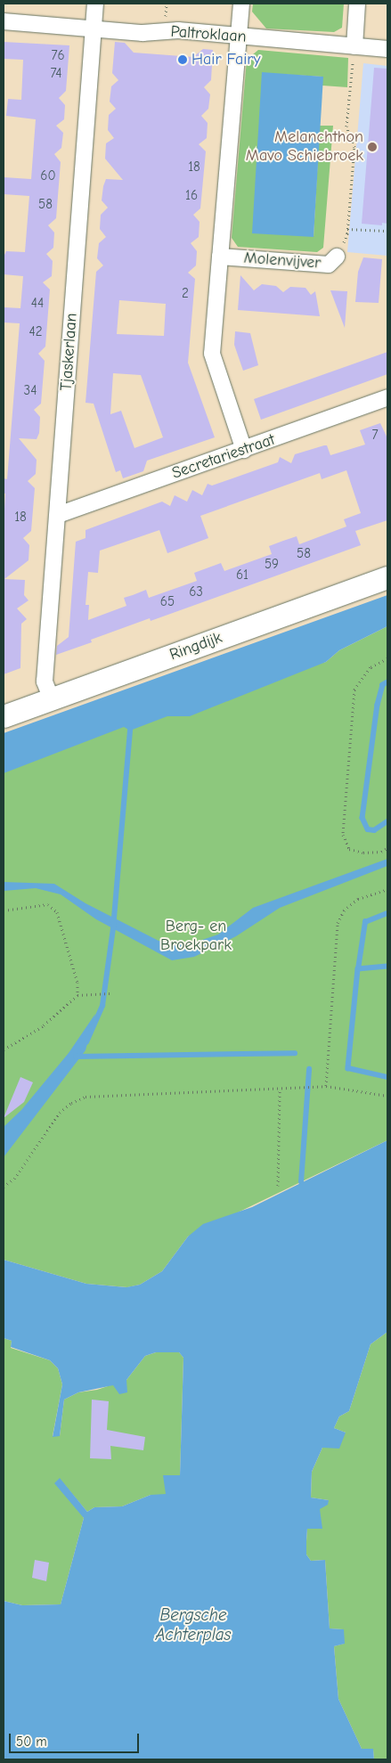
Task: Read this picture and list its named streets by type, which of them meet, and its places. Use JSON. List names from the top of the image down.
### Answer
{
  "streets": {
    "street": [
      "Paltroklaan",
      "Molenvijver",
      "Tjaskerlaan",
      "Secretariestraat",
      "Ringdijk"
    ]
  },
  "crossings": [
    ["Paltroklaan", "Molenvijver"],
    ["Paltroklaan", "Tjaskerlaan"],
    ["Tjaskerlaan", "Secretariestraat"],
    ["Tjaskerlaan", "Ringdijk"]
  ],
  "water": ["Bergsche Achterplas"],
  "parks": ["Berg- en Broekpark"],
  "places": ["Hair Fairy", "Melanchthon Mavo Schiebroek"],
  "house_numbers": [
    "76",
    "74",
    "18",
    "60",
    "16",
    "58",
    "2",
    "44",
    "42",
    "34",
    "7",
    "18",
    "58",
    "59",
    "61",
    "63",
    "65"
  ],
  "scale_bar": "50 m"
}
